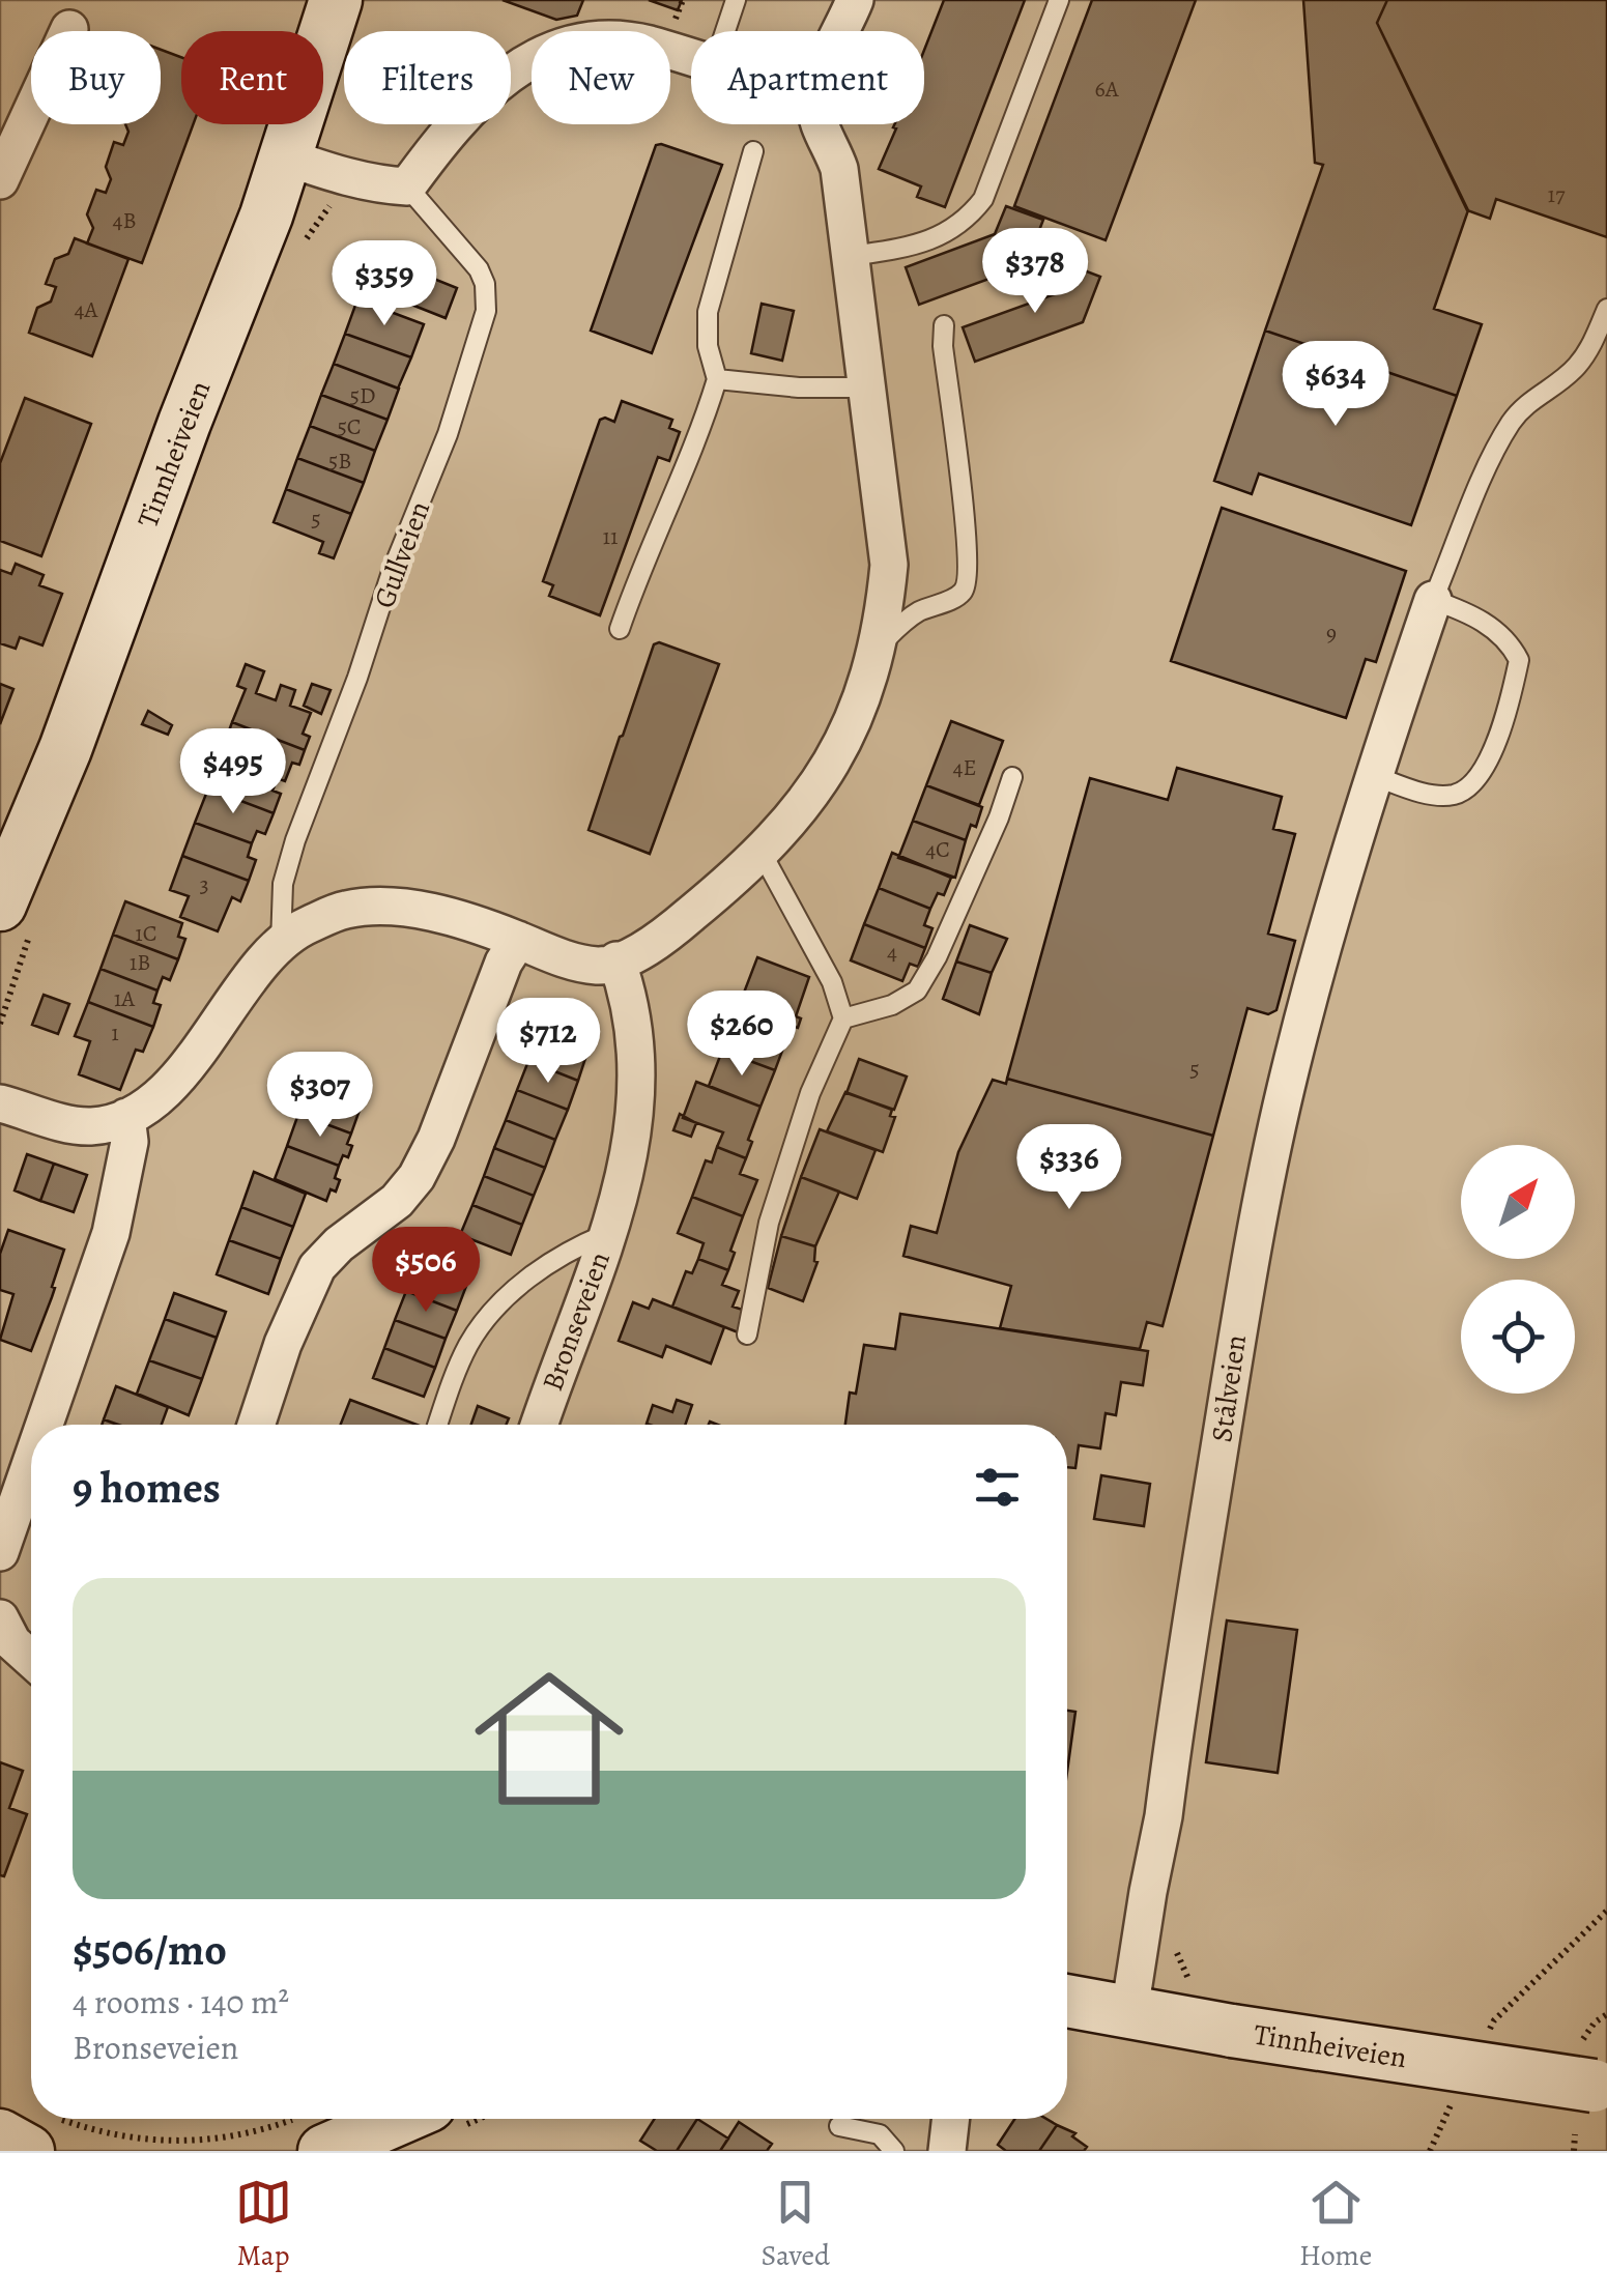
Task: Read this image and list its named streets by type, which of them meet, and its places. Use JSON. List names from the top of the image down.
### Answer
{
  "streets": {
    "street": ["Tinnheiveien", "Bronseveien", "Stålveien"],
    "lane": ["Gullveien"]
  },
  "crossings": [
    ["Tinnheiveien", "Stålveien"]
  ],
  "house_numbers": [
    "6A",
    "17",
    "4B",
    "4A",
    "5D",
    "5C",
    "5B",
    "5",
    "11",
    "9",
    "4E",
    "4C",
    "3",
    "1C",
    "4",
    "1B",
    "1A",
    "1",
    "5"
  ],
  "north": "top right",
  "page": {
    "chip": [
      "Buy",
      "Rent",
      "Filters",
      "New",
      "Apartment"
    ],
    "price": [
      "$378",
      "$359",
      "$634",
      "$495",
      "$260",
      "$712",
      "$307",
      "$336",
      "$506"
    ],
    "heading": "9 homes",
    "list": [
      {
        "name": "$506/mo",
        "note": "4 rooms · 140 m² · Bronseveien"
      }
    ],
    "tabs": ["Map", "Saved", "Home"]
  }
}
